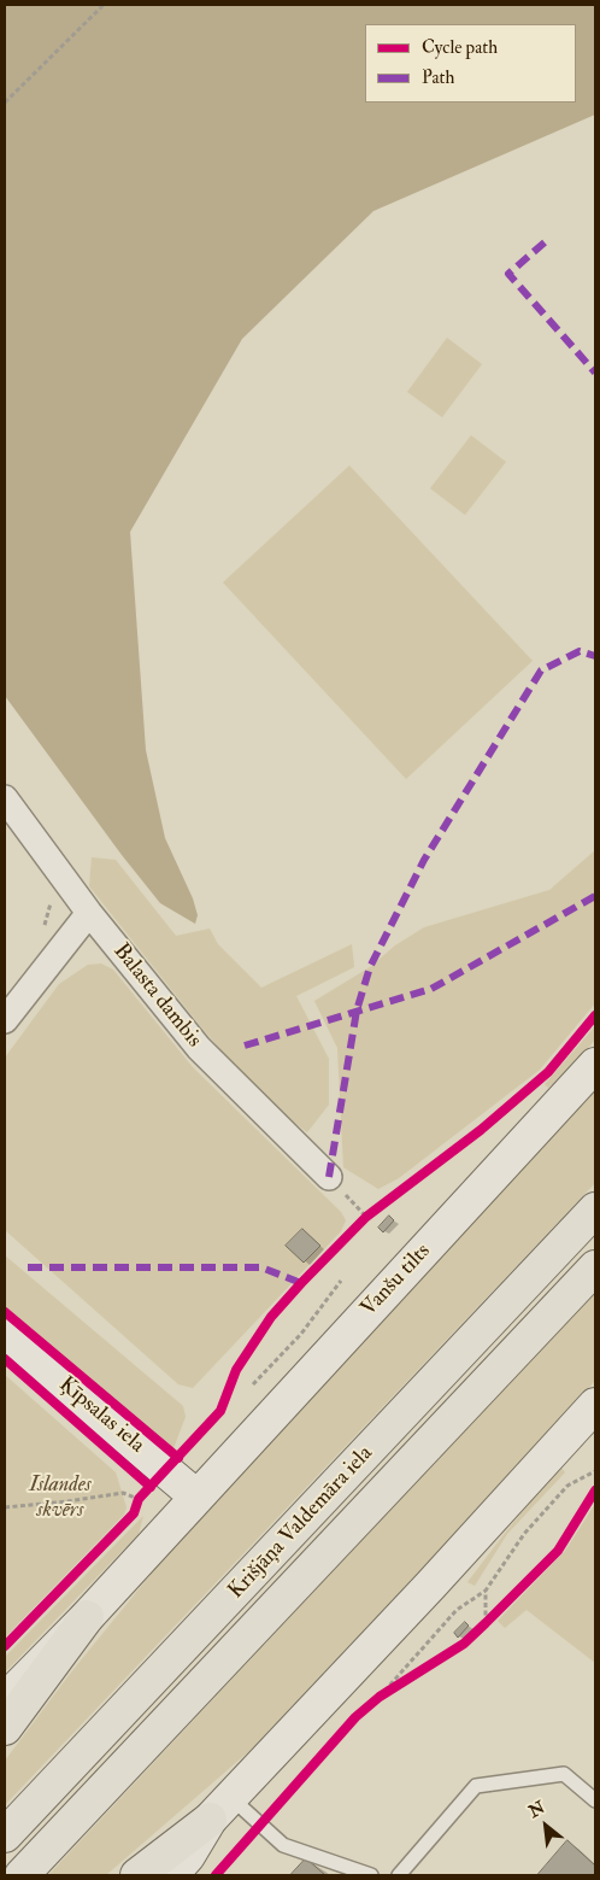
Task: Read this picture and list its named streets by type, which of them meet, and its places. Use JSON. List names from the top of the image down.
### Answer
{
  "streets": {
    "main road": ["Krišjāņa Valdemāra iela"],
    "street": ["Balasta dambis", "Vanšu tilts", "Ķīpsalas iela"]
  },
  "crossings": [
    ["Vanšu tilts", "Ķīpsalas iela"]
  ],
  "parks": ["Islandes skvērs"],
  "legend": ["Cycle path", "Path"],
  "north": "top left"
}
